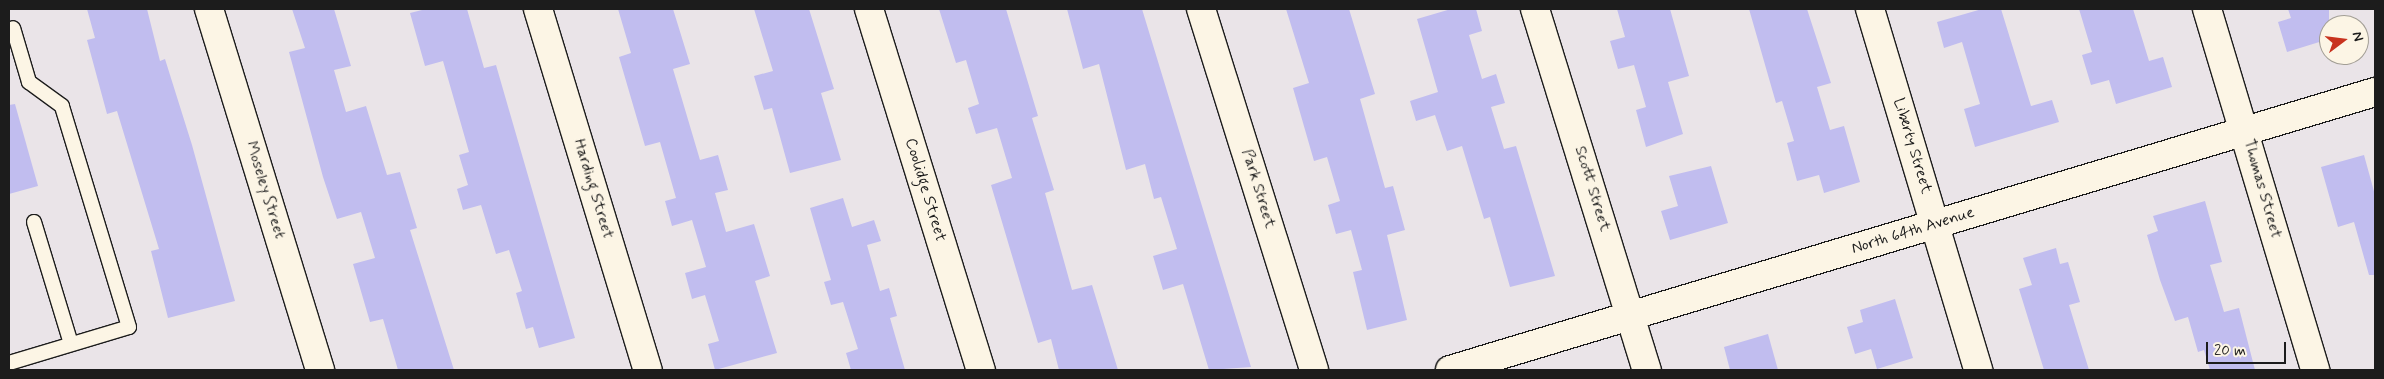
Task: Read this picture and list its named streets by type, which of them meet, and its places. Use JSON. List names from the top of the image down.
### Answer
{
  "streets": {
    "street": [
      "Liberty Street",
      "Harding Street",
      "Park Street",
      "Scott Street",
      "Thomas Street",
      "Moseley Street",
      "Coolidge Street",
      "North 64th Avenue"
    ]
  },
  "crossings": [
    ["Liberty Street", "North 64th Avenue"],
    ["Scott Street", "North 64th Avenue"],
    ["Thomas Street", "North 64th Avenue"]
  ],
  "scale_bar": "20 m",
  "north": "right"
}
